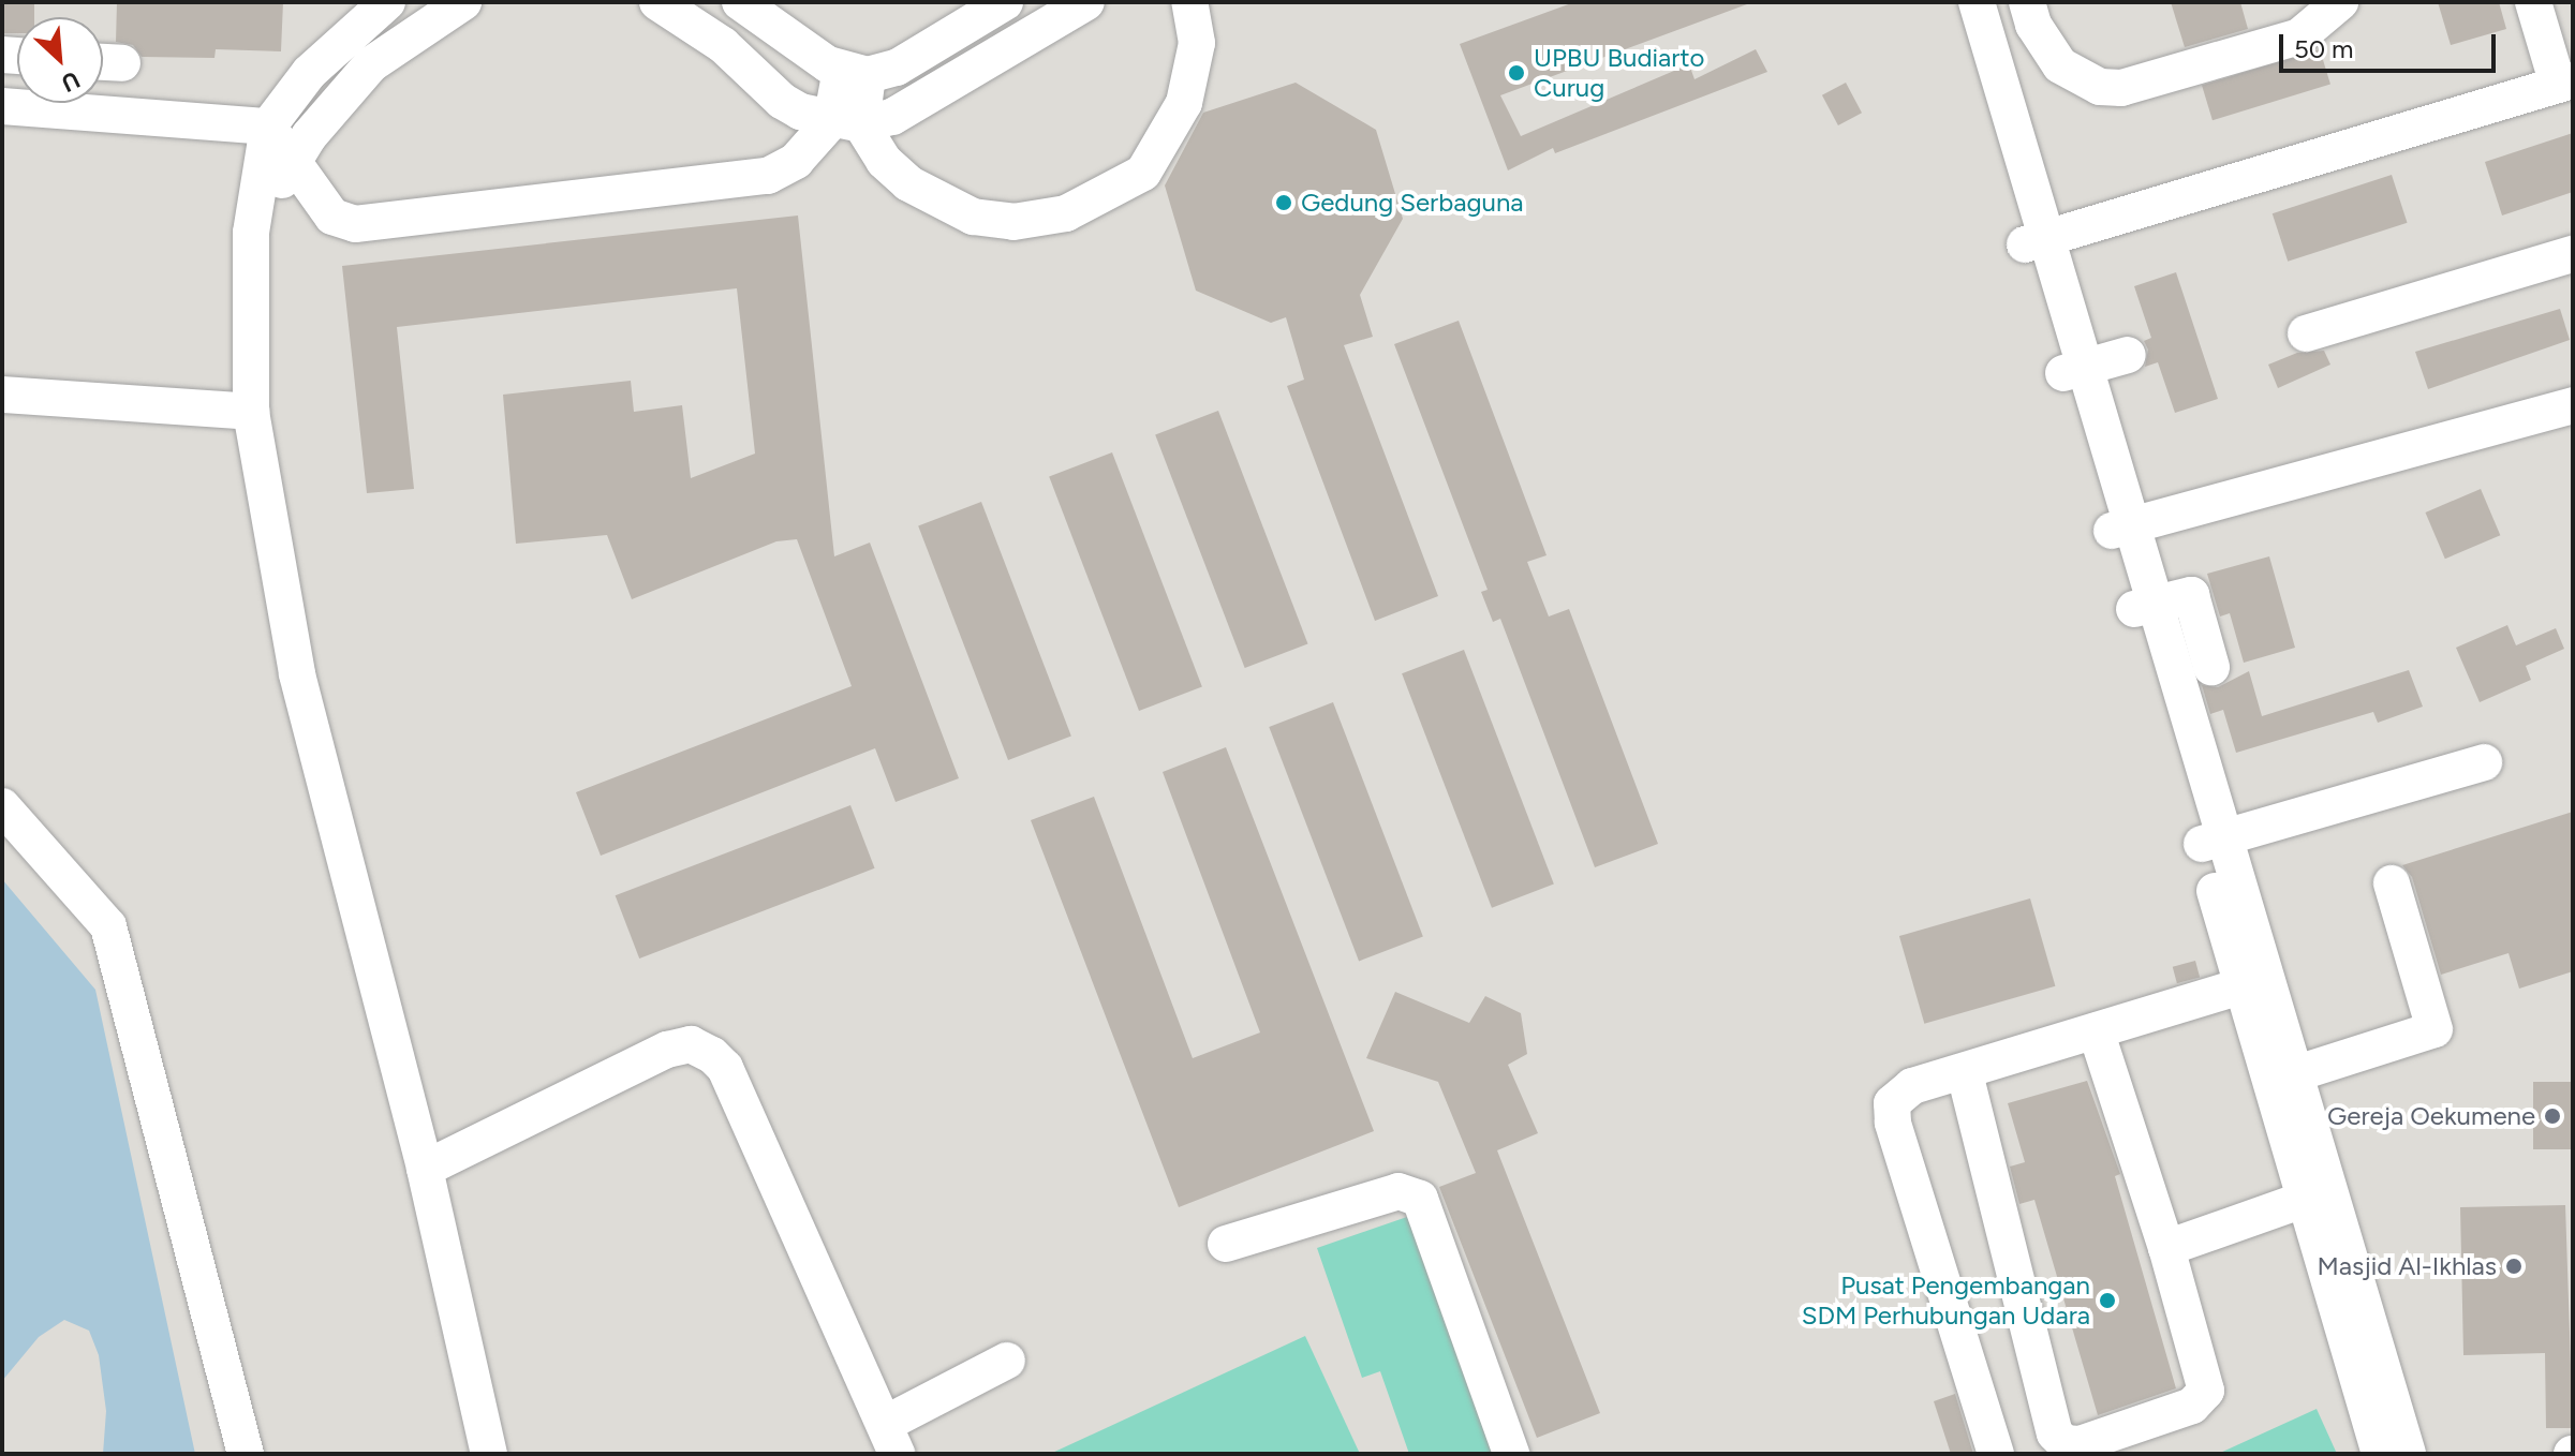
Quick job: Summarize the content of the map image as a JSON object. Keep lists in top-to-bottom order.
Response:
{
  "places": [
    "UPBU Budiarto Curug",
    "Gedung Serbaguna",
    "Gereja Oekumene",
    "Masjid Al-Ikhlas",
    "Pusat Pengembangan SDM Perhubungan Udara"
  ],
  "scale_bar": "50 m",
  "north": "bottom right"
}
